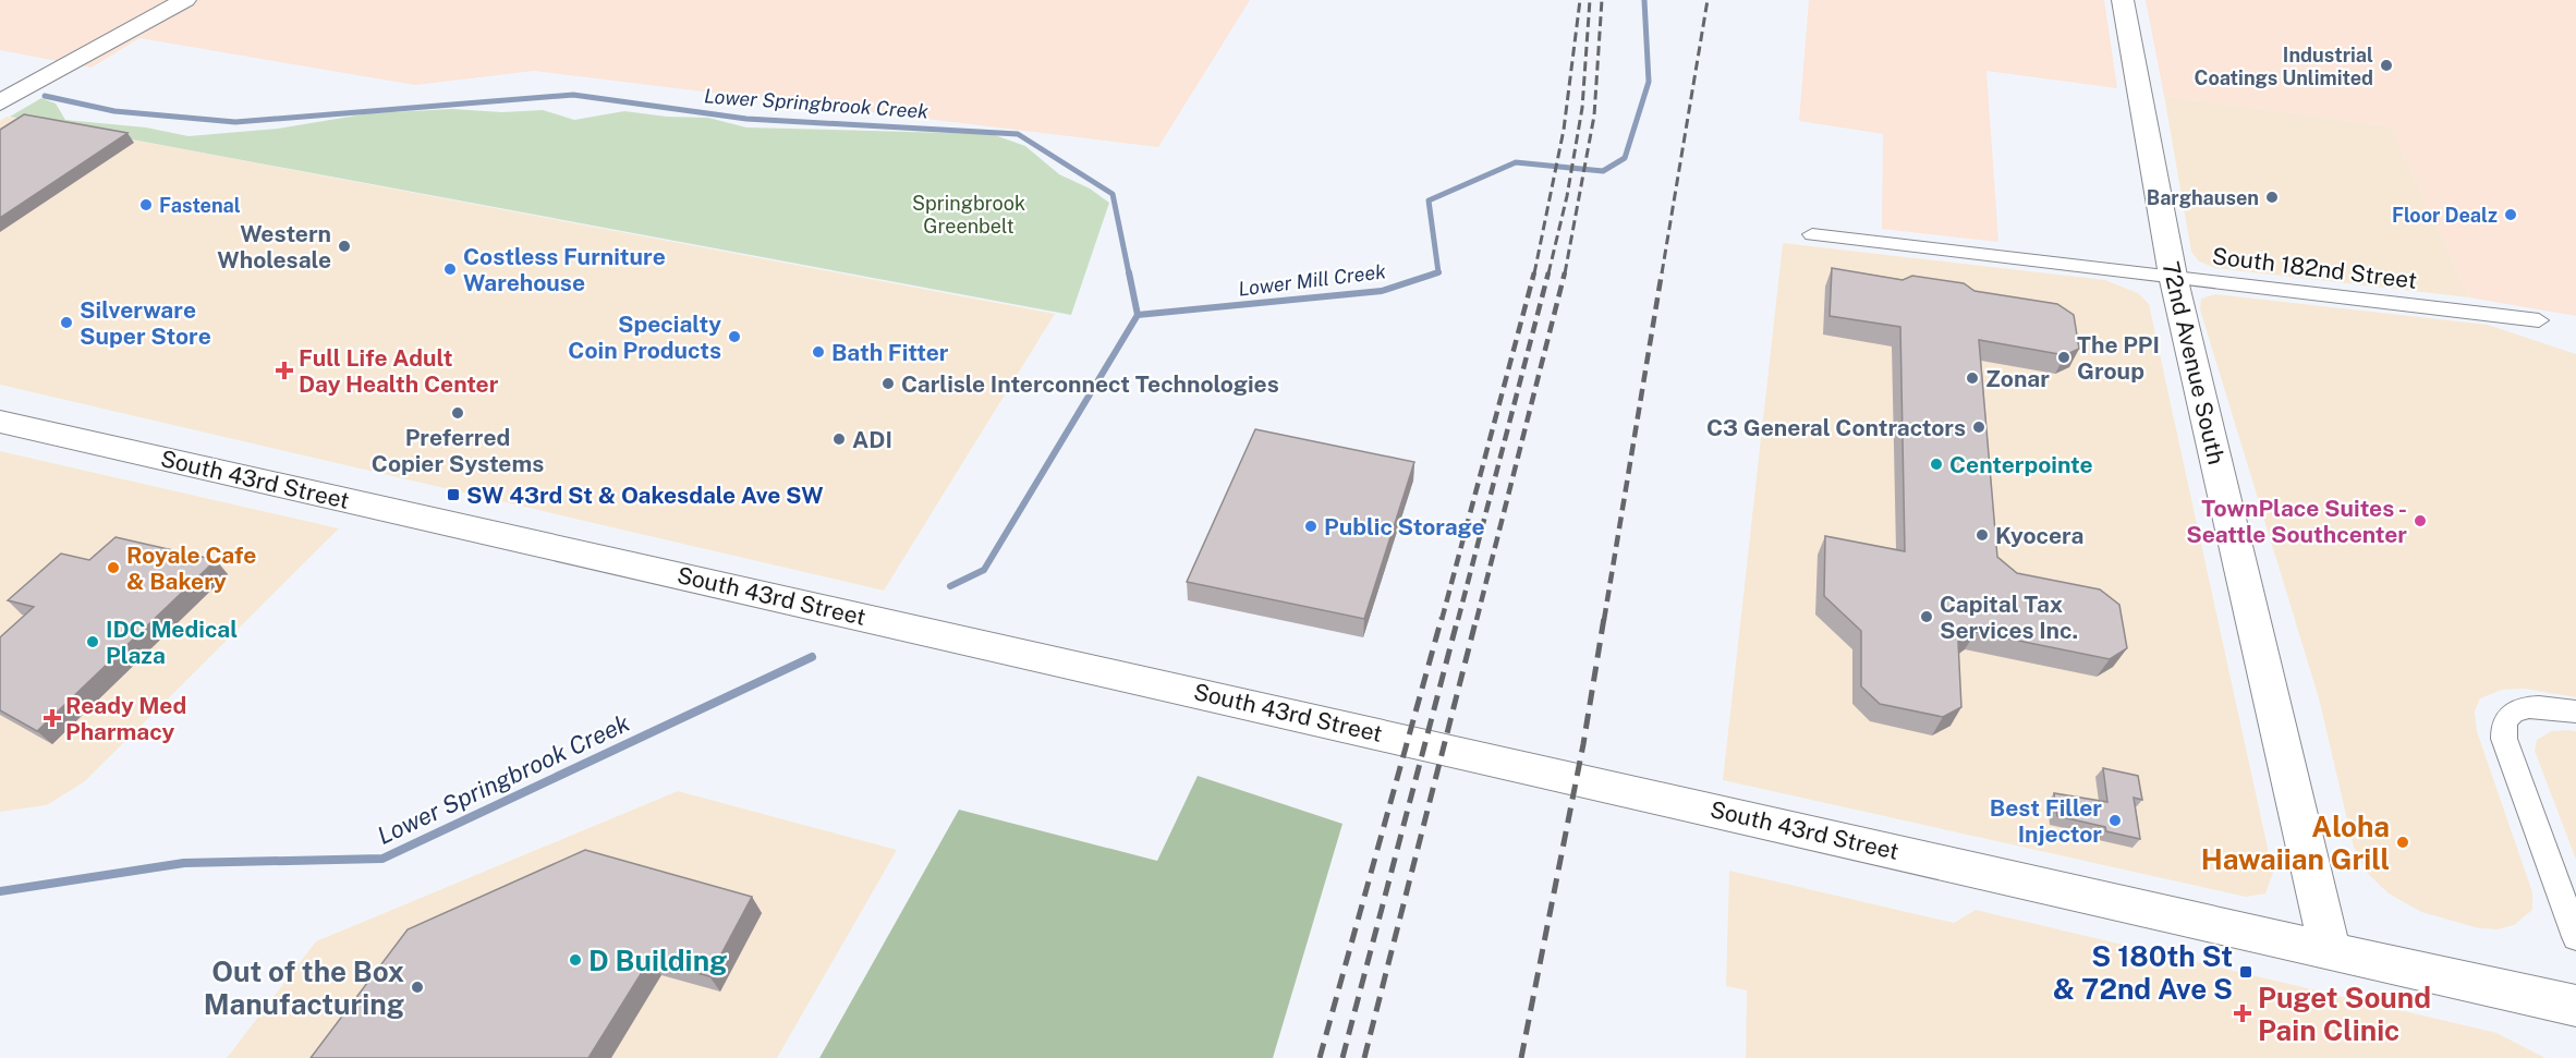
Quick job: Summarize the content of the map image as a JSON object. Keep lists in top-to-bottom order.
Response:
{
  "streets": {
    "main road": ["72nd Avenue South", "South 43rd Street"],
    "street": ["South 182nd Street"]
  },
  "crossings": [
    ["South 182nd Street", "72nd Avenue South"],
    ["72nd Avenue South", "South 43rd Street"]
  ],
  "water": ["Lower Springbrook Creek", "Lower Mill Creek"],
  "parks": ["Springbrook Greenbelt"],
  "places": {
    "other": [
      "Industrial Coatings Unlimited",
      "Barghausen",
      "Fastenal",
      "Floor Dealz",
      "Western Wholesale",
      "Costless Furniture Warehouse",
      "Silverware Super Store",
      "Specialty Coin Products",
      "Bath Fitter",
      "The PPI Group",
      "Zonar",
      "Carlisle Interconnect Technologies",
      "Preferred Copier Systems",
      "C3 General Contractors",
      "ADI",
      "Centerpointe",
      "TownPlace Suites - Seattle Southcenter",
      "Public Storage",
      "Kyocera",
      "Royale Cafe & Bakery",
      "Capital Tax Services Inc.",
      "IDC Medical Plaza",
      "Best Filler Injector",
      "Aloha Hawaiian Grill",
      "D Building",
      "Out of the Box Manufacturing"
    ],
    "health": ["Full Life Adult Day Health Center", "Ready Med Pharmacy", "Puget Sound Pain Clinic"],
    "transit": ["SW 43rd St & Oakesdale Ave SW", "S 180th St & 72nd Ave S"]
  }
}
